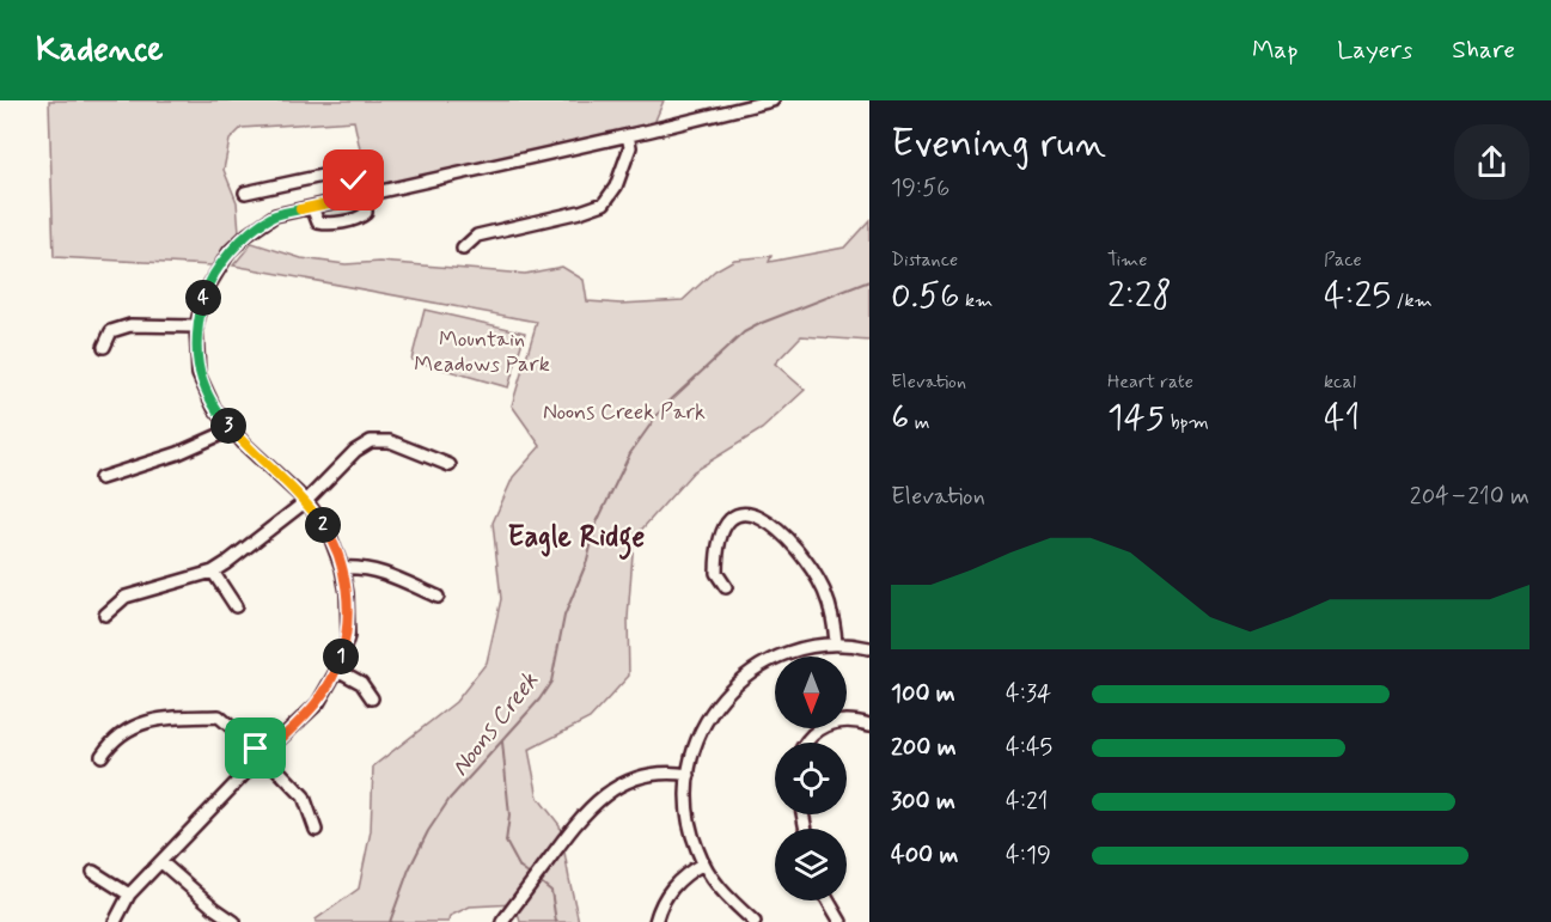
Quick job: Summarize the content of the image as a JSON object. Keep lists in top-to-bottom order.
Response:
{
  "districts": ["Eagle Ridge"],
  "water": ["Noons Creek"],
  "parks": ["Mountain Meadows Park", "Noons Creek Park"],
  "north": "bottom",
  "page": {
    "header": "Kadence",
    "nav": ["Map", "Layers", "Share"],
    "heading": ["Evening run", "19:56"],
    "stats": [
      ["Distance", "0.56 km"],
      ["Time", "2:28"],
      ["Pace", "4:25 /km"],
      ["Elevation", "6 m"],
      ["Heart rate", "145 bpm"],
      ["kcal", "41"]
    ],
    "pins": [
      "4",
      "3",
      "2",
      "1"
    ],
    "chart": ["Elevation", "204–210 m"],
    "list": [
      {
        "name": "100 m",
        "note": "4:34"
      },
      {
        "name": "200 m",
        "note": "4:45"
      },
      {
        "name": "300 m",
        "note": "4:21"
      },
      {
        "name": "400 m",
        "note": "4:19"
      }
    ]
  }
}
